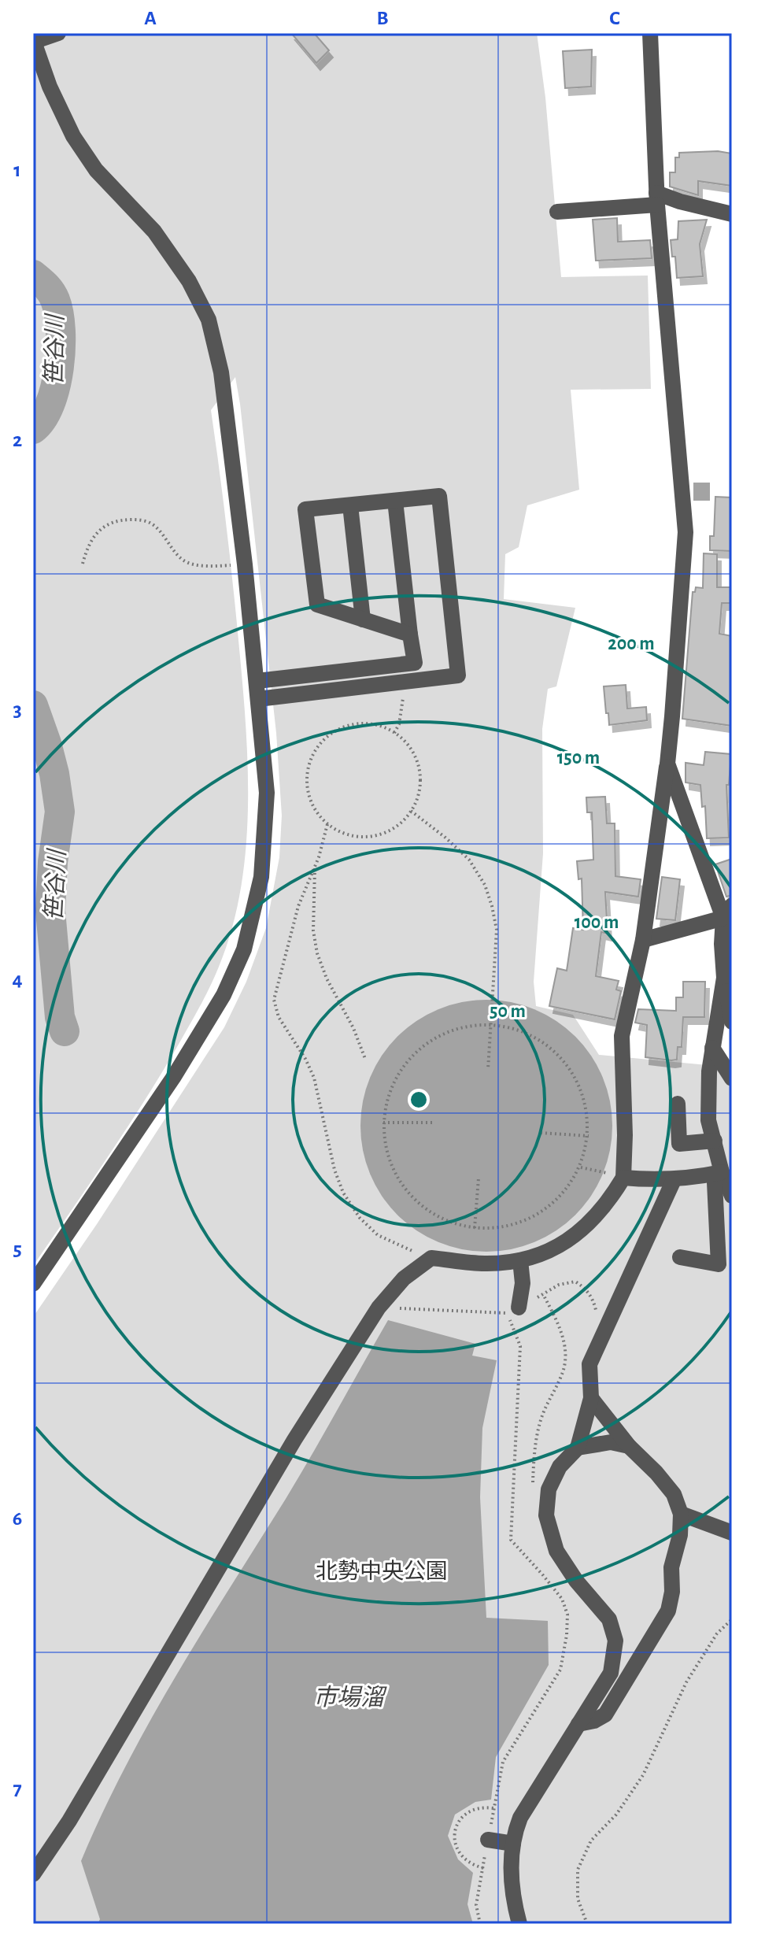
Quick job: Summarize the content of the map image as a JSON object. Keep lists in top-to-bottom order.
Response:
{
  "water": ["笹谷川", "市場溜"],
  "parks": ["北勢中央公園"],
  "grid": {
    "columns": ["A", "B", "C"],
    "rows": [
      "1",
      "2",
      "3",
      "4",
      "5",
      "6",
      "7"
    ]
  },
  "rings": [
    "200 m",
    "150 m",
    "100 m",
    "50 m"
  ]
}
